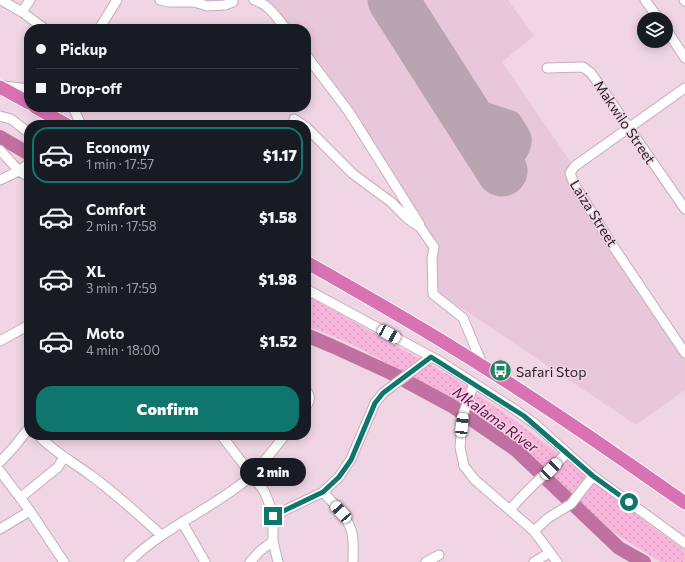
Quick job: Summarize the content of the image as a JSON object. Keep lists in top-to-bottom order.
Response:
{
  "streets": {
    "street": ["Makwilo Street", "Laiza Street"]
  },
  "crossings": [
    ["Makwilo Street", "Laiza Street"]
  ],
  "water": ["Mkalama River"],
  "places": {
    "bus stop": ["Safari Stop"]
  },
  "page": {
    "banner": ["Pickup", "Drop-off"],
    "list": [
      {
        "name": "Economy",
        "note": "1 min · 17:57",
        "value": "$1.17"
      },
      {
        "name": "Comfort",
        "note": "2 min · 17:58",
        "value": "$1.58"
      },
      {
        "name": "XL",
        "note": "3 min · 17:59",
        "value": "$1.98"
      },
      {
        "name": "Moto",
        "note": "4 min · 18:00",
        "value": "$1.52"
      }
    ],
    "buttons": "Confirm",
    "bubble": "2 min"
  }
}
